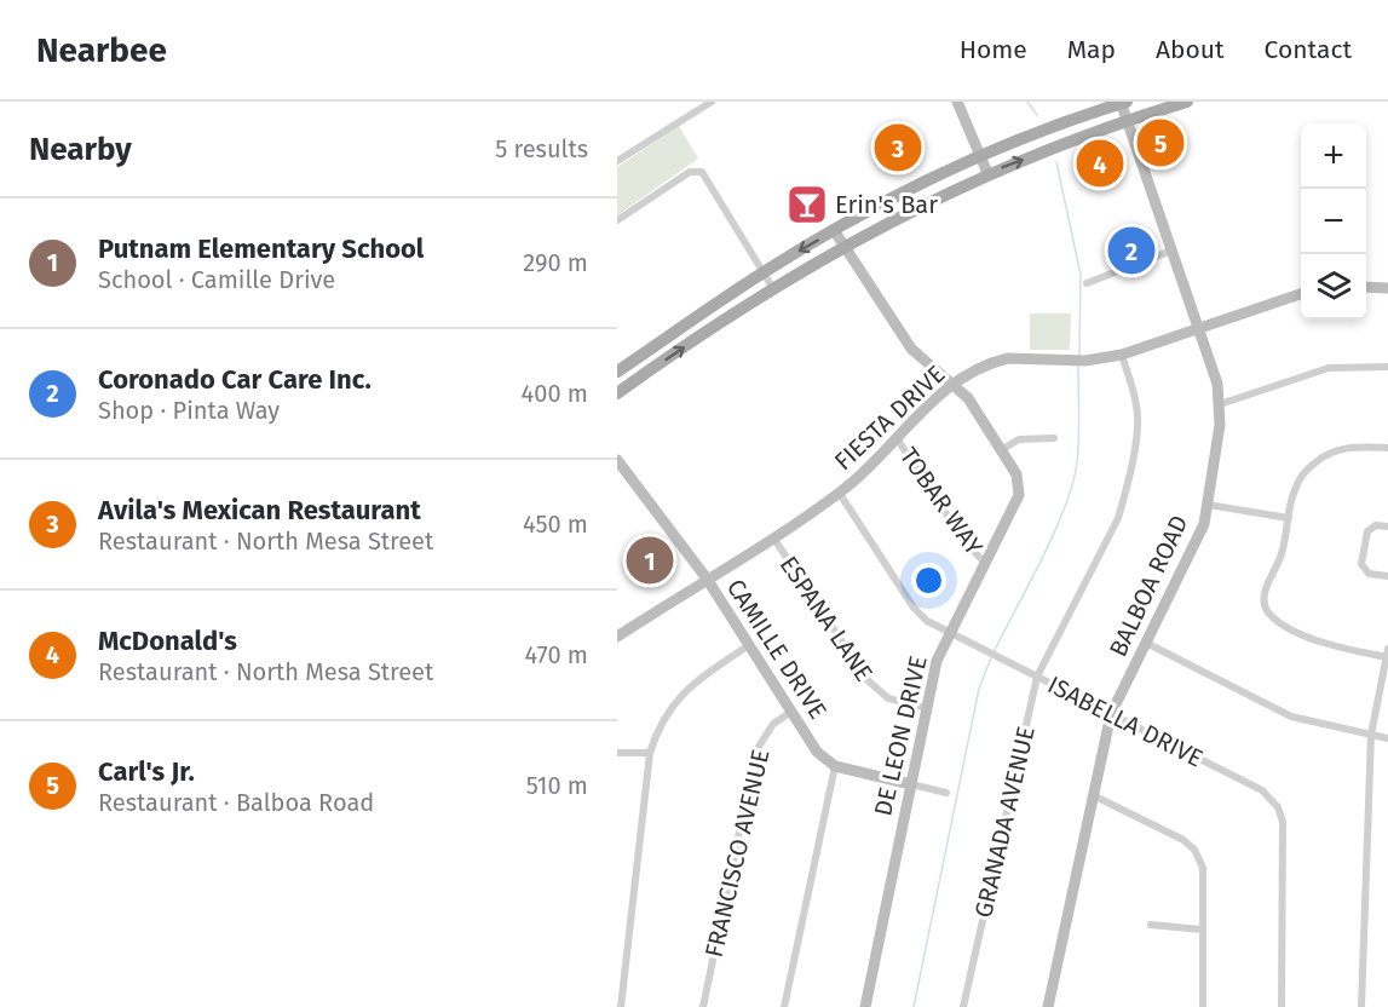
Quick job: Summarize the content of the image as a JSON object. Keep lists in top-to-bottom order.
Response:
{
  "streets": {
    "street": [
      "FIESTA DRIVE",
      "TOBAR WAY",
      "BALBOA ROAD",
      "ESPANA LANE",
      "CAMILLE DRIVE",
      "ISABELLA DRIVE",
      "DE LEON DRIVE",
      "GRANADA AVENUE",
      "FRANCISCO AVENUE"
    ]
  },
  "crossings": [
    ["FIESTA DRIVE", "TOBAR WAY"],
    ["FIESTA DRIVE", "BALBOA ROAD"],
    ["FIESTA DRIVE", "ESPANA LANE"],
    ["FIESTA DRIVE", "CAMILLE DRIVE"],
    ["FIESTA DRIVE", "ISABELLA DRIVE"],
    ["FIESTA DRIVE", "DE LEON DRIVE"],
    ["FIESTA DRIVE", "GRANADA AVENUE"],
    ["TOBAR WAY", "DE LEON DRIVE"],
    ["BALBOA ROAD", "ISABELLA DRIVE"],
    ["ESPANA LANE", "DE LEON DRIVE"],
    ["CAMILLE DRIVE", "FRANCISCO AVENUE"],
    ["ISABELLA DRIVE", "DE LEON DRIVE"],
    ["ISABELLA DRIVE", "GRANADA AVENUE"]
  ],
  "places": {
    "bar": ["Erin's Bar"]
  },
  "page": {
    "header": "Nearbee",
    "nav": [
      "Home",
      "Map",
      "About",
      "Contact"
    ],
    "heading": ["Nearby", "5 results"],
    "pins": [
      "5",
      "3",
      "4",
      "2",
      "1"
    ],
    "map_buttons": ["+", "−"],
    "list": [
      {
        "mark": "1",
        "name": "Putnam Elementary School",
        "note": "School · Camille Drive",
        "value": "290 m"
      },
      {
        "mark": "2",
        "name": "Coronado Car Care Inc.",
        "note": "Shop · Pinta Way",
        "value": "400 m"
      },
      {
        "mark": "3",
        "name": "Avila's Mexican Restaurant",
        "note": "Restaurant · North Mesa Street",
        "value": "450 m"
      },
      {
        "mark": "4",
        "name": "McDonald's",
        "note": "Restaurant · North Mesa Street",
        "value": "470 m"
      },
      {
        "mark": "5",
        "name": "Carl's Jr.",
        "note": "Restaurant · Balboa Road",
        "value": "510 m"
      }
    ]
  }
}
